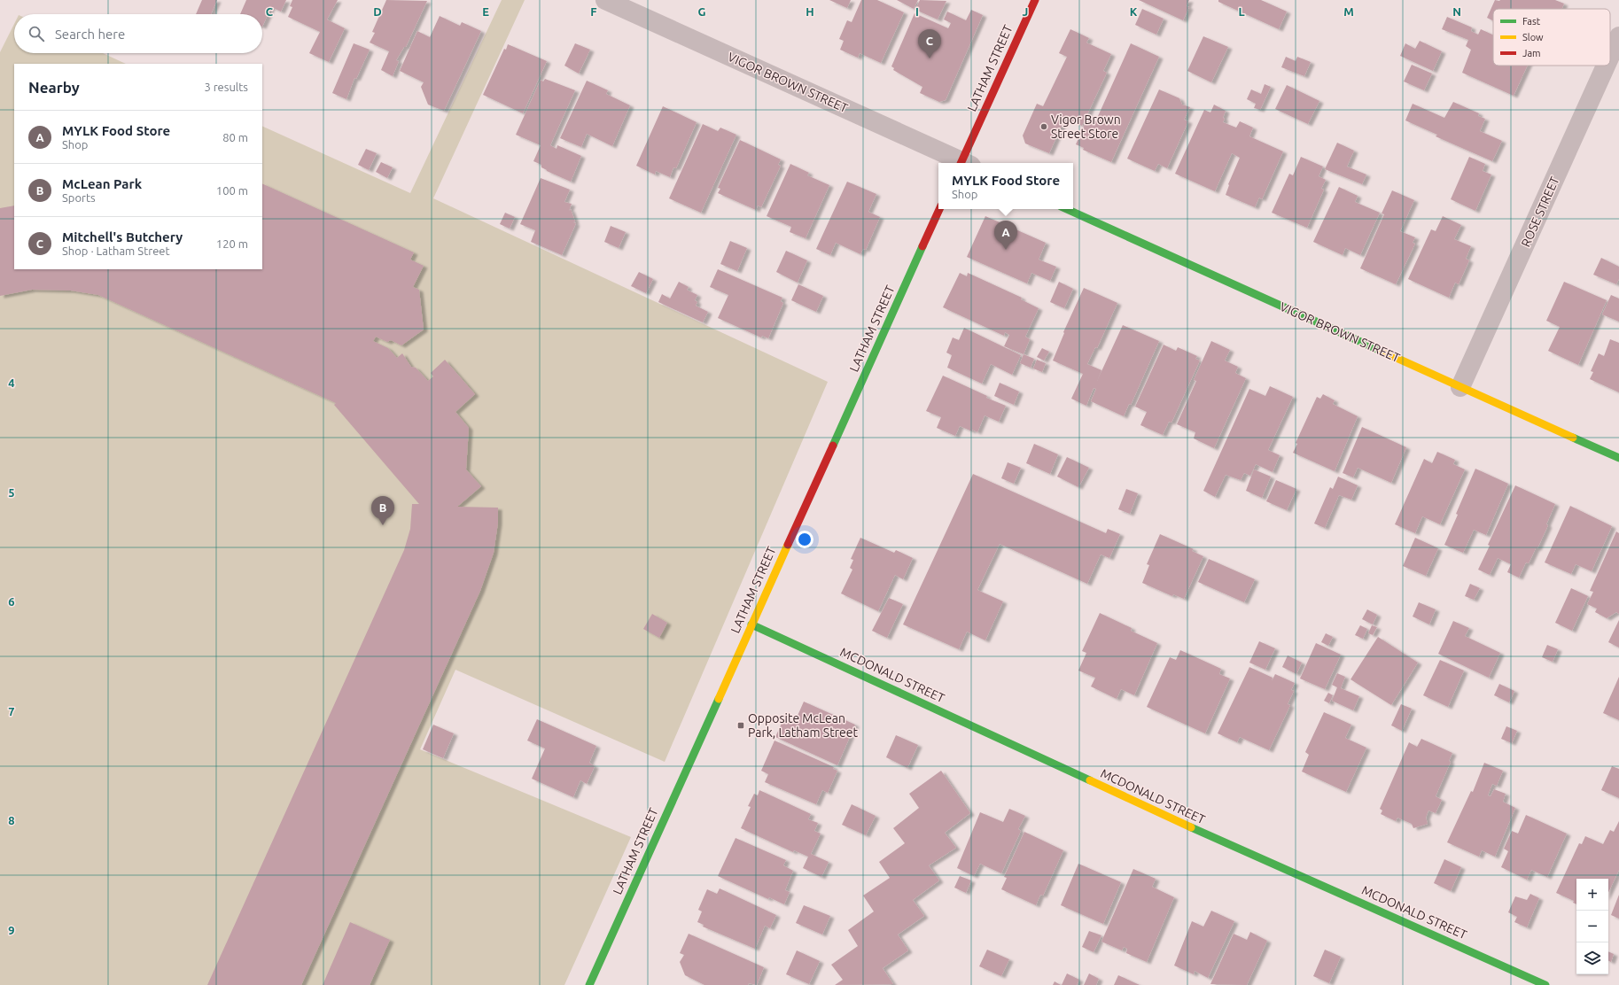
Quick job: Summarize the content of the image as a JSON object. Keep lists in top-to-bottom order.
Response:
{
  "streets": {
    "street": [
      "LATHAM STREET",
      "VIGOR BROWN STREET",
      "ROSE STREET",
      "MCDONALD STREET"
    ]
  },
  "crossings": [
    ["LATHAM STREET", "MCDONALD STREET"],
    ["VIGOR BROWN STREET", "ROSE STREET"]
  ],
  "places": {
    "other": ["Vigor Brown Street Store"],
    "transit": ["Opposite McLean Park, Latham Street"]
  },
  "legend": ["Fast", "Slow", "Jam"],
  "page": {
    "search": "Search here",
    "pins": ["C", "A", "B"],
    "heading": ["Nearby", "3 results"],
    "list": [
      {
        "mark": "A",
        "name": "MYLK Food Store",
        "note": "Shop",
        "value": "80 m"
      },
      {
        "mark": "B",
        "name": "McLean Park",
        "note": "Sports",
        "value": "100 m"
      },
      {
        "mark": "C",
        "name": "Mitchell's Butchery",
        "note": "Shop · Latham Street",
        "value": "120 m"
      }
    ],
    "popup": ["MYLK Food Store", "Shop"],
    "map_buttons": ["+", "−"]
  },
  "grid": {
    "columns": [
      "C",
      "D",
      "E",
      "F",
      "G",
      "H",
      "I",
      "J",
      "K",
      "L",
      "M",
      "N"
    ],
    "rows": [
      "4",
      "5",
      "6",
      "7",
      "8",
      "9"
    ]
  }
}
